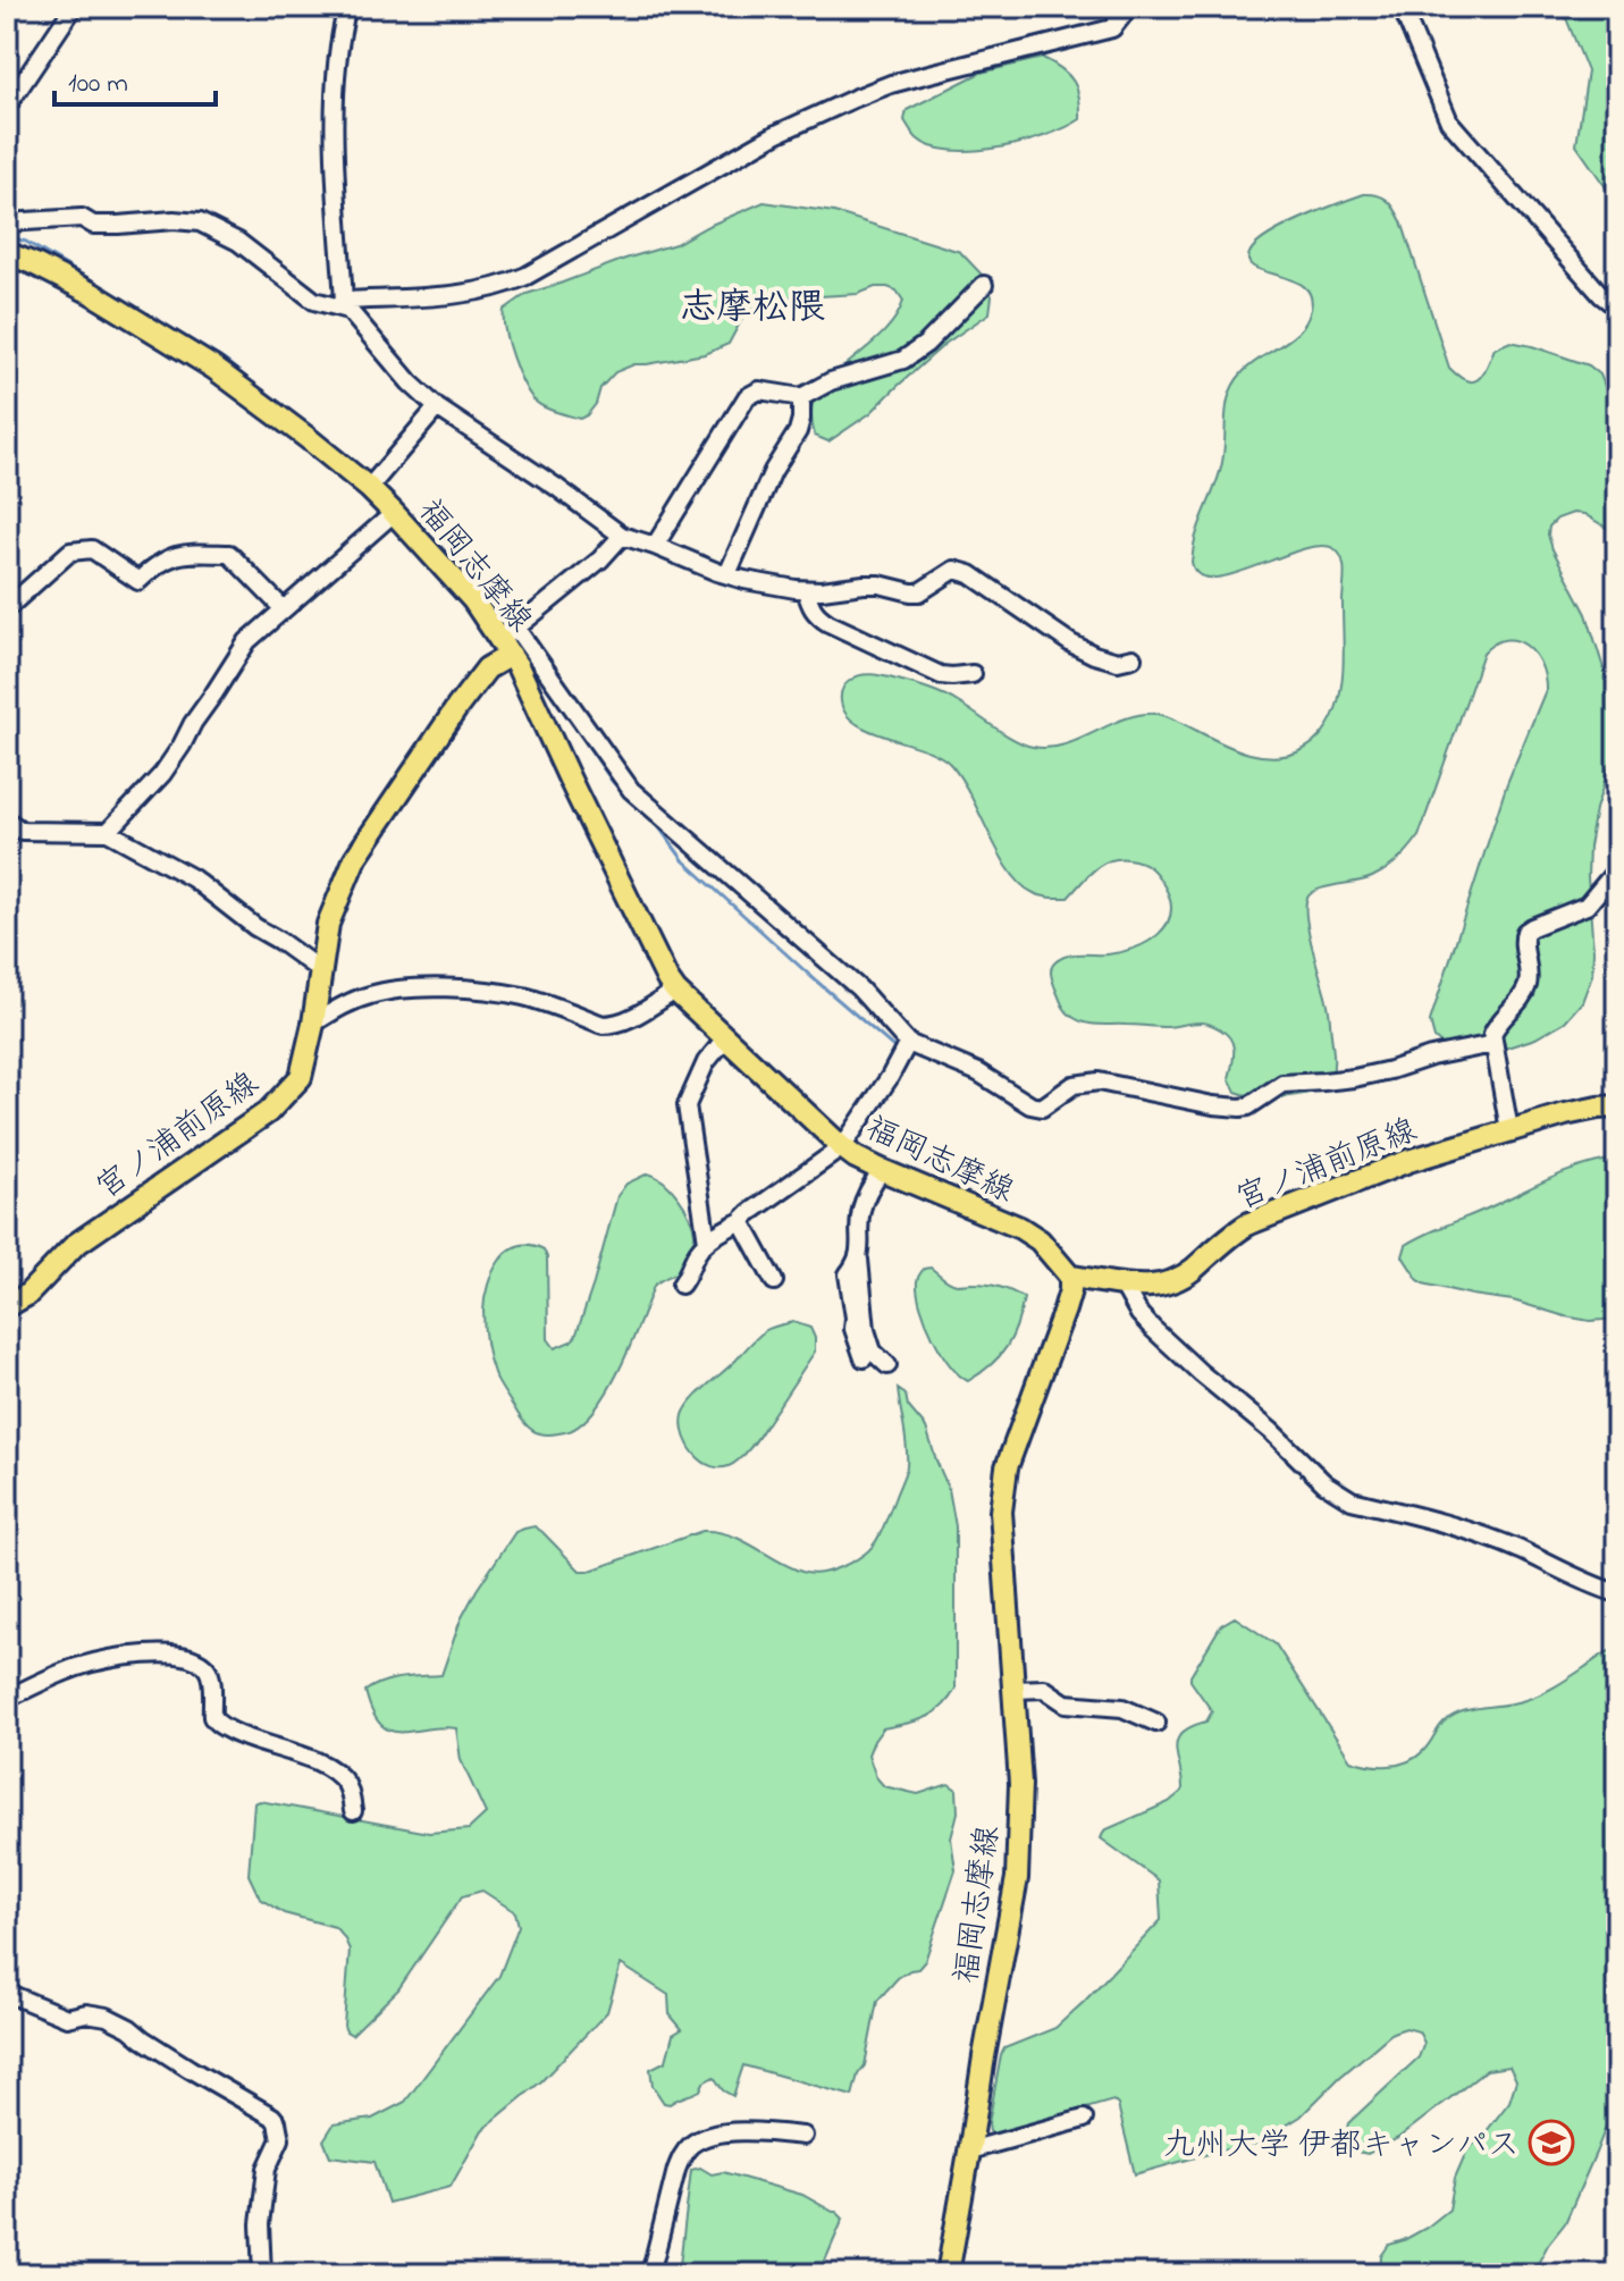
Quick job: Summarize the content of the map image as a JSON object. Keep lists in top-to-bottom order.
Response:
{
  "streets": {
    "main road": ["福岡志摩線", "宮ノ浦前原線"]
  },
  "crossings": [
    ["福岡志摩線", "宮ノ浦前原線"]
  ],
  "districts": ["志摩松隈"],
  "places": {
    "school or university": ["九州大学 伊都キャンパス"]
  },
  "scale_bar": "100 m"
}
